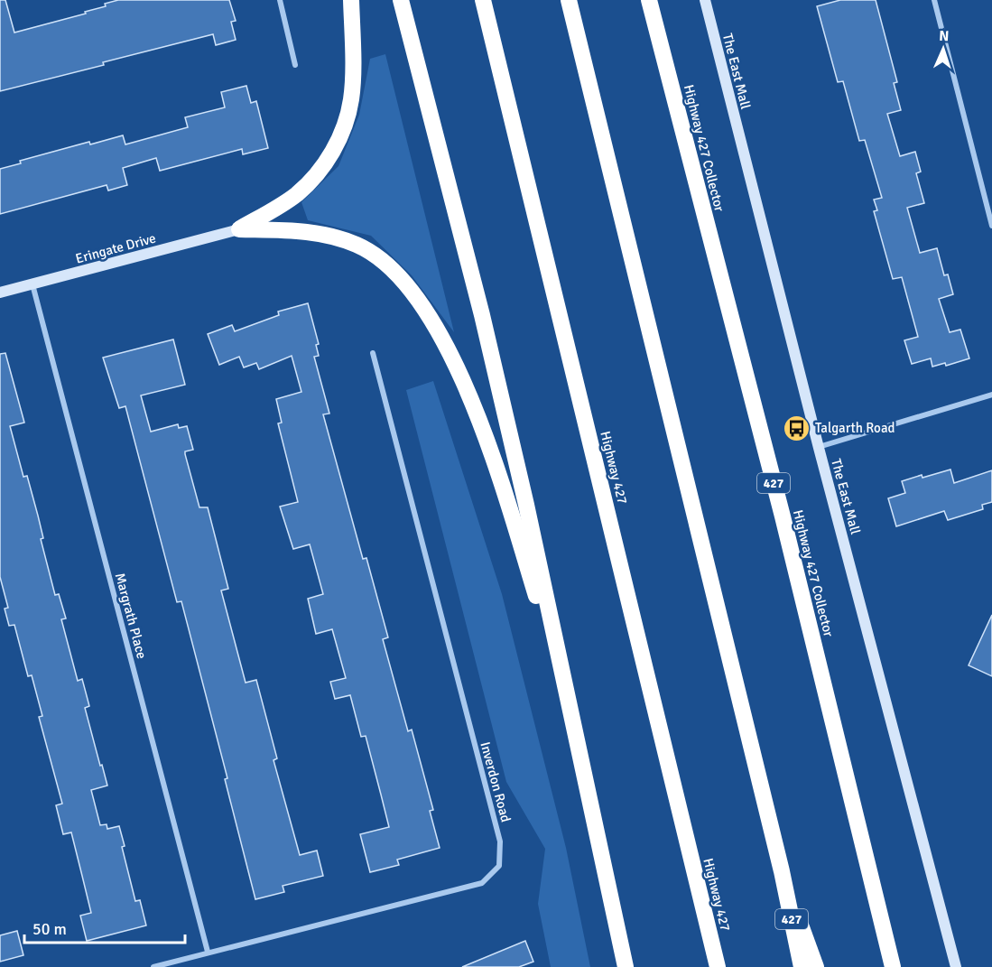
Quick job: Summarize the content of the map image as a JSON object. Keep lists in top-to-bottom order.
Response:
{
  "streets": {
    "highway": ["Highway 427 Collector", "Highway 427", "427"],
    "main road": ["The East Mall", "Eringate Drive"],
    "street": ["Margrath Place", "Inverdon Road"]
  },
  "crossings": [
    ["Eringate Drive", "Margrath Place"],
    ["Margrath Place", "Inverdon Road"]
  ],
  "places": {
    "bus stop": ["Talgarth Road"]
  },
  "scale_bar": "50 m",
  "north": "top"
}
